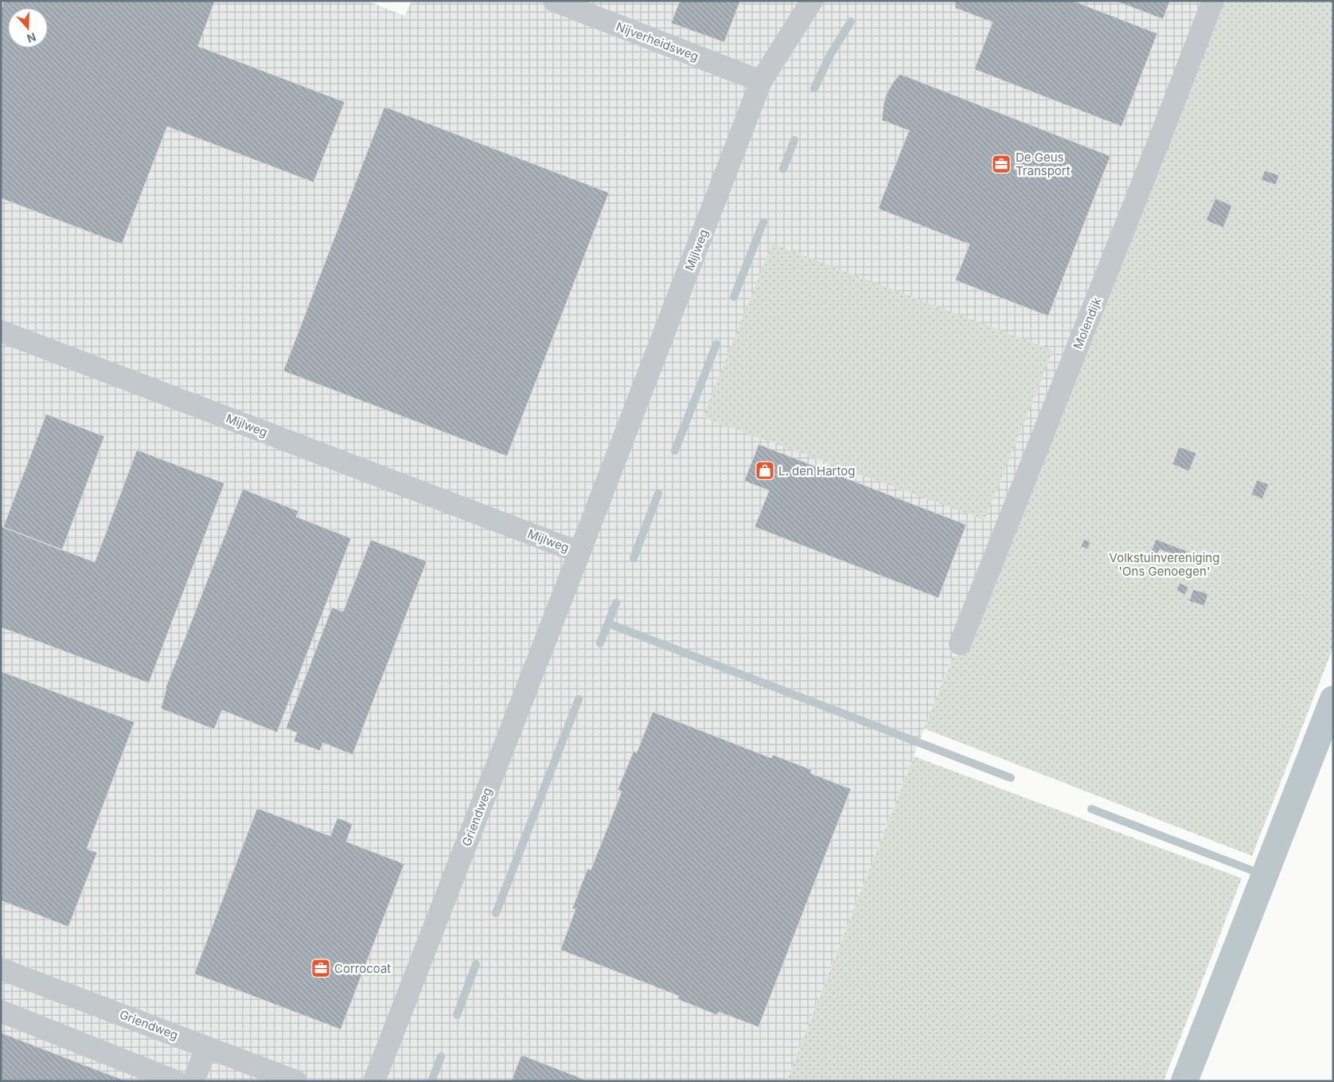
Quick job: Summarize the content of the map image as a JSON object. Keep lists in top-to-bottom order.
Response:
{
  "streets": {
    "street": [
      "Nijverheidsweg",
      "Mijlweg",
      "Molendijk",
      "Griendweg"
    ]
  },
  "crossings": [
    ["Nijverheidsweg", "Mijlweg"],
    ["Mijlweg", "Griendweg"]
  ],
  "parks": ["Volkstuinvereniging 'Ons Genoegen'"],
  "places": {
    "office": ["De Geus Transport", "Corrocoat"],
    "shop": ["L. den Hartog"]
  },
  "north": "bottom"
}
